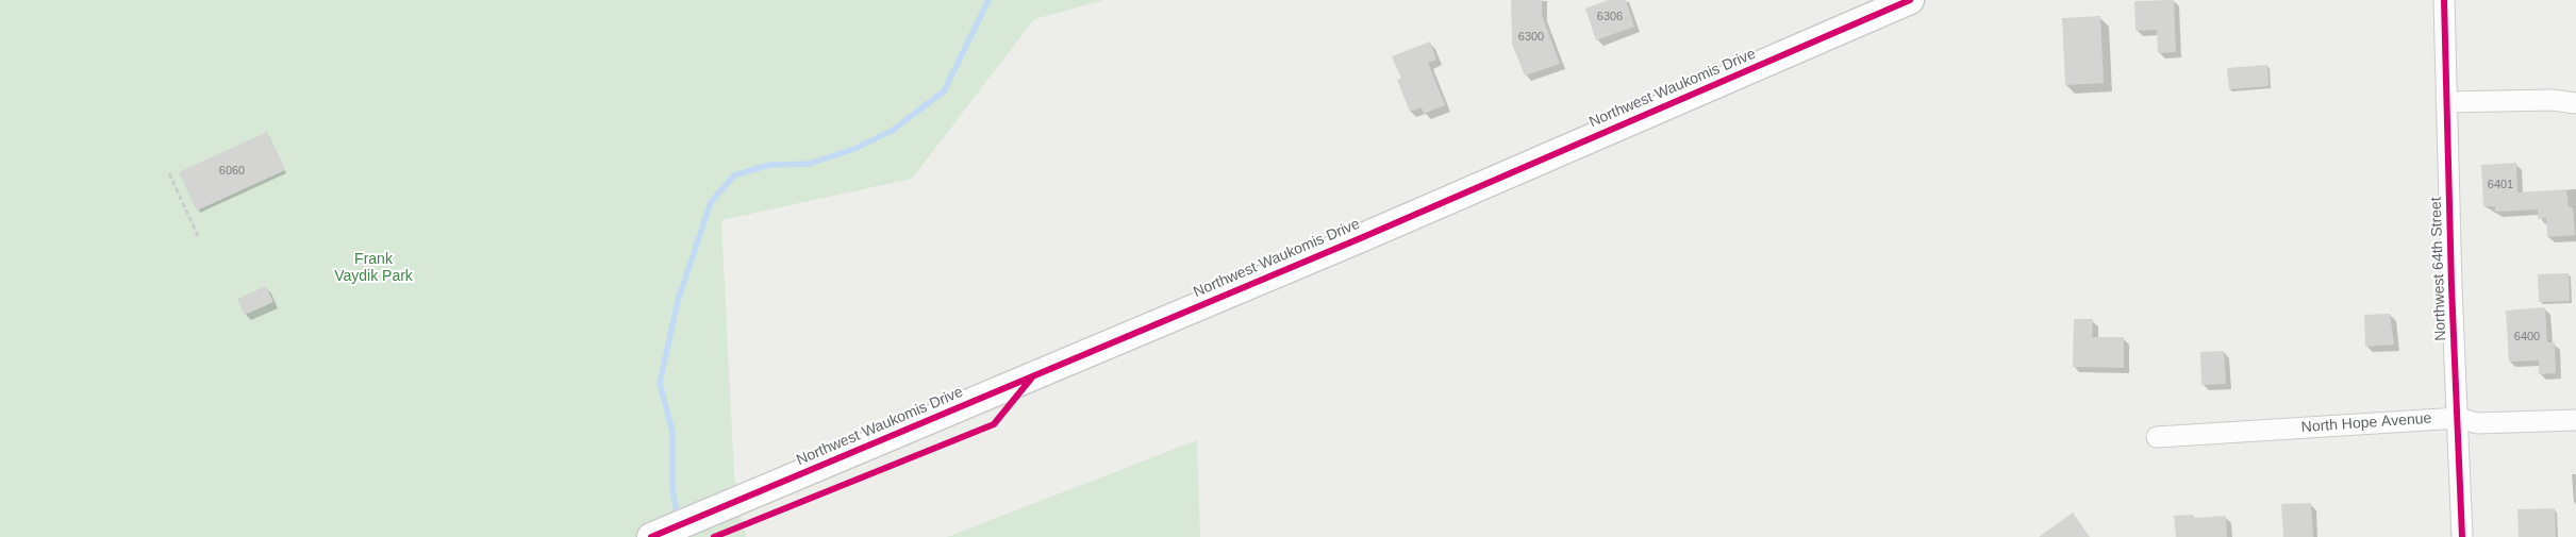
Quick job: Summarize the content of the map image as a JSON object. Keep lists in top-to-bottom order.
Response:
{
  "streets": {
    "main road": ["Northwest Waukomis Drive"],
    "street": ["Northwest 64th Street", "North Hope Avenue"]
  },
  "crossings": [
    ["Northwest 64th Street", "North Hope Avenue"]
  ],
  "parks": ["Frank Vaydik Park"],
  "house_numbers": [
    "6306",
    "6300",
    "6060",
    "6401",
    "6400"
  ]
}
